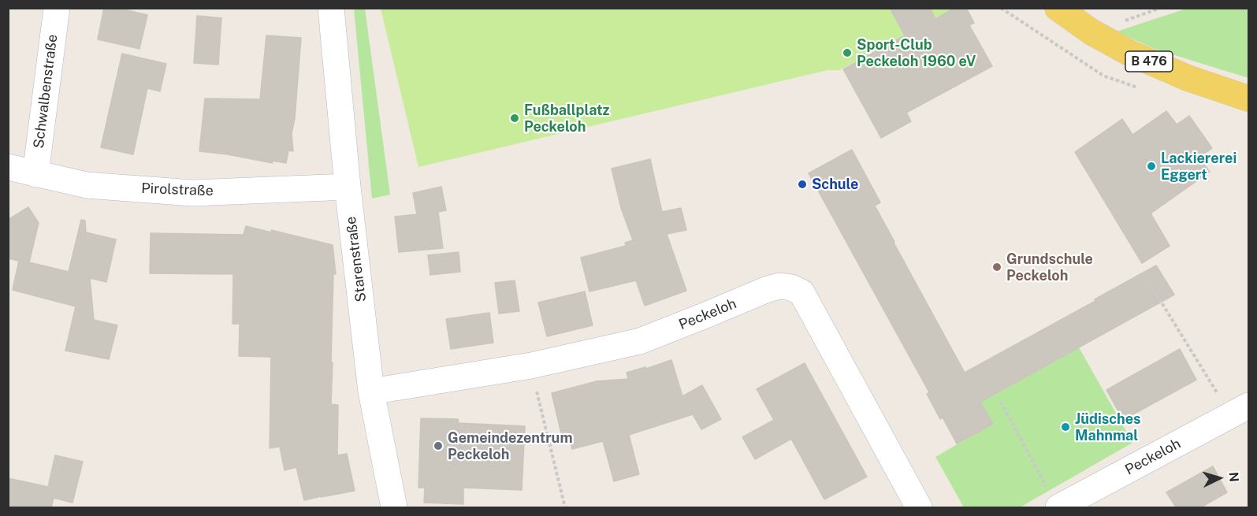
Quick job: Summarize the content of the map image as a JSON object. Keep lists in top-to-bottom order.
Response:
{
  "streets": {
    "main road": ["B 476"],
    "street": [
      "Schwalbenstraße",
      "Pirolstraße",
      "Starenstraße",
      "Peckeloh"
    ]
  },
  "crossings": [
    ["Schwalbenstraße", "Pirolstraße"],
    ["Pirolstraße", "Starenstraße"],
    ["Starenstraße", "Peckeloh"]
  ],
  "places": [
    "Sport-Club Peckeloh 1960 eV",
    "Fußballplatz Peckeloh",
    "Lackiererei Eggert",
    "Schule",
    "Grundschule Peckeloh",
    "Jüdisches Mahnmal",
    "Gemeindezentrum Peckeloh"
  ],
  "north": "right"
}
